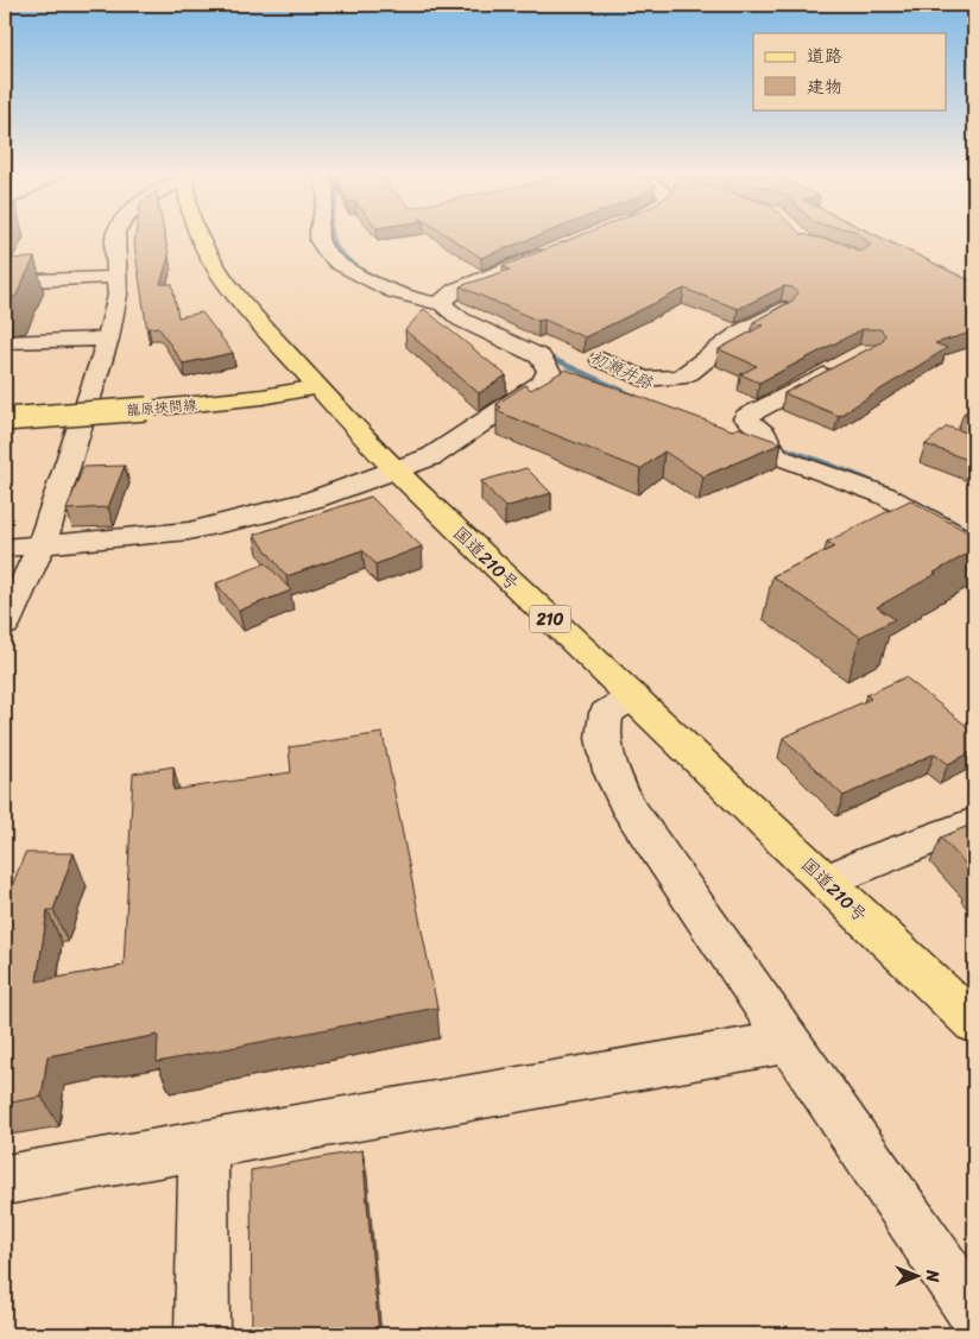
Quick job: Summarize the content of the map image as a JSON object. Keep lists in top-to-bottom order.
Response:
{
  "streets": {
    "main road": ["龍原挾間線", "国道210号", "210"]
  },
  "crossings": [
    ["龍原挾間線", "国道210号"]
  ],
  "water": ["初瀬井路"],
  "legend": ["道路", "建物"],
  "north": "right"
}
